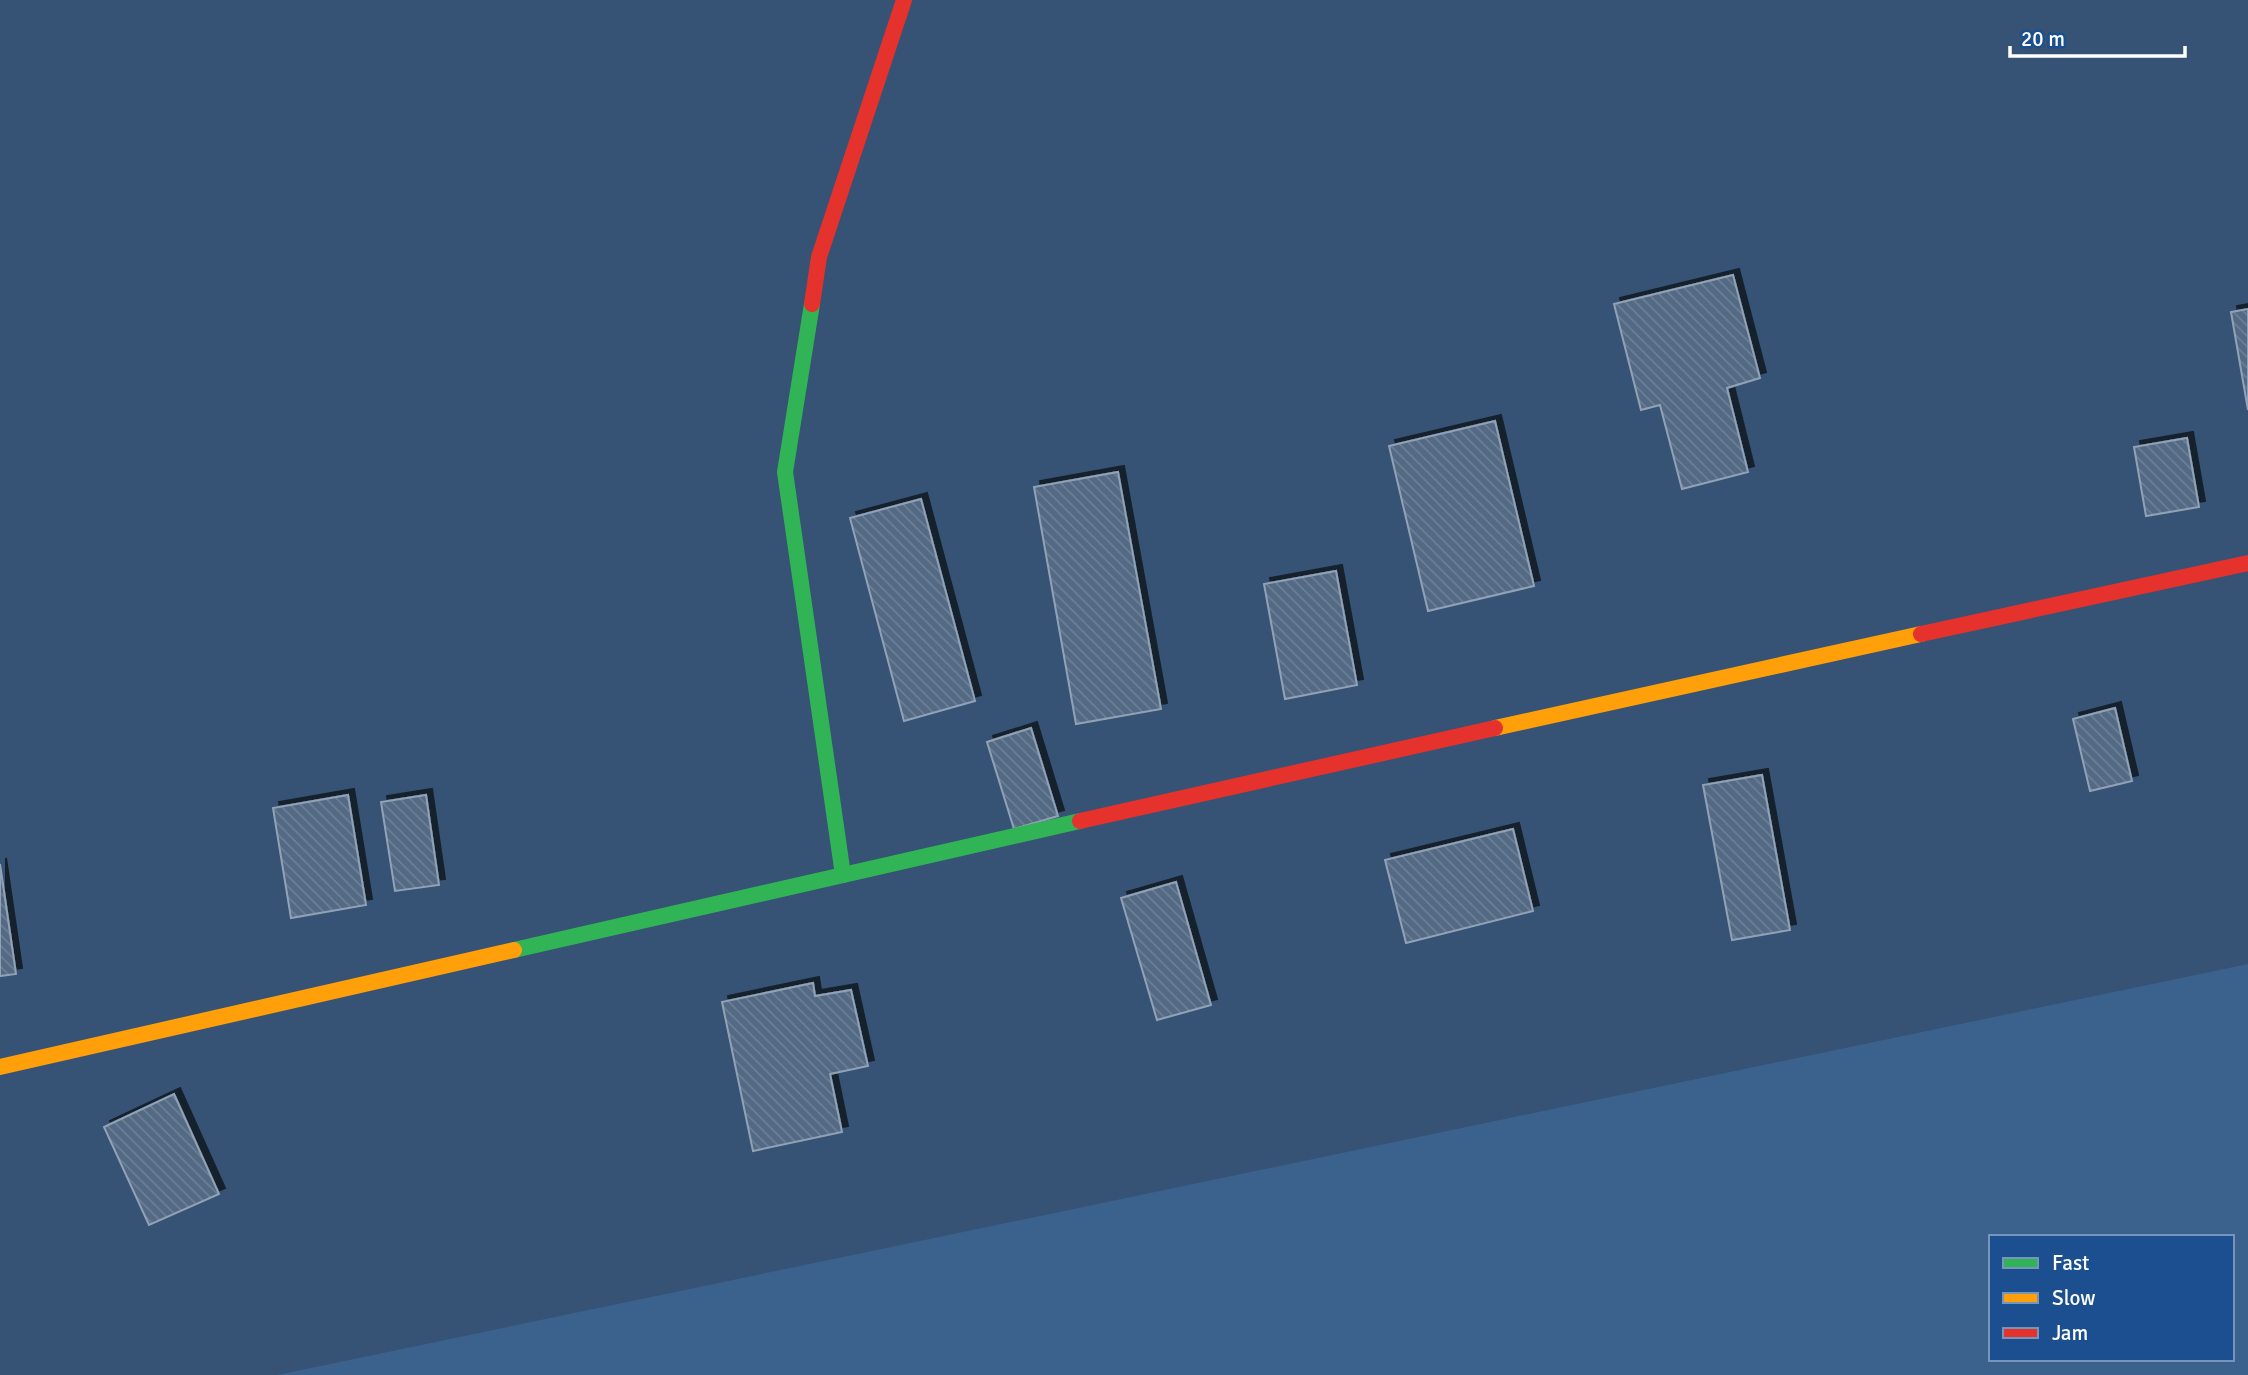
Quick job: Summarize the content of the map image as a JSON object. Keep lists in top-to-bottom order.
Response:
{
  "legend": ["Fast", "Slow", "Jam"],
  "scale_bar": "20 m"
}
